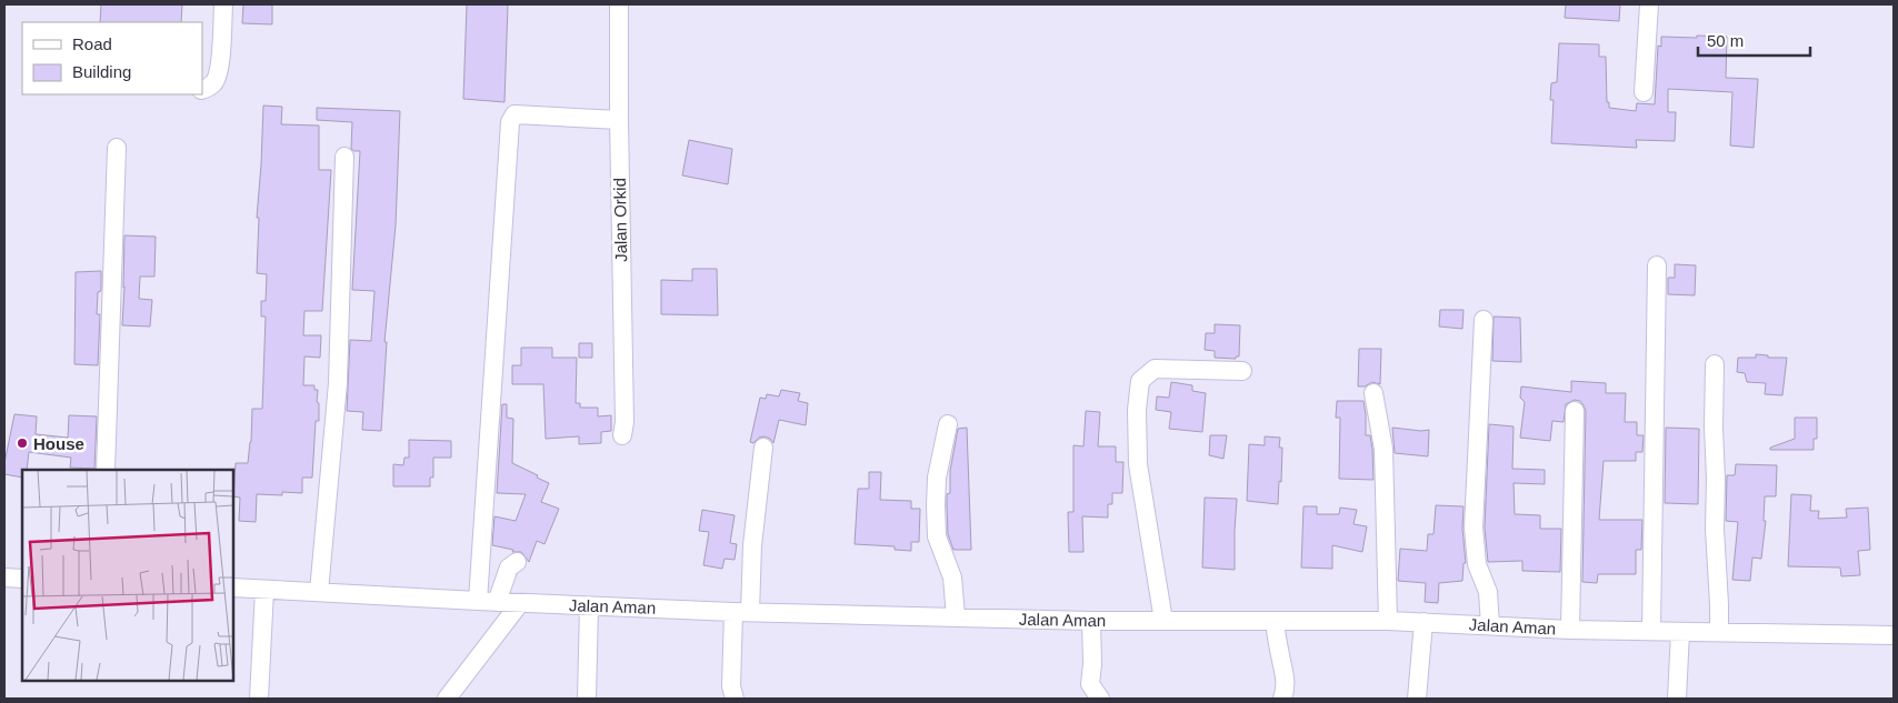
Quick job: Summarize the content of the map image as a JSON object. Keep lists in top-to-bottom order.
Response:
{
  "streets": {
    "street": ["Jalan Orkid", "Jalan Aman"]
  },
  "places": ["House"],
  "legend": ["Road", "Building"],
  "scale_bar": "50 m"
}
